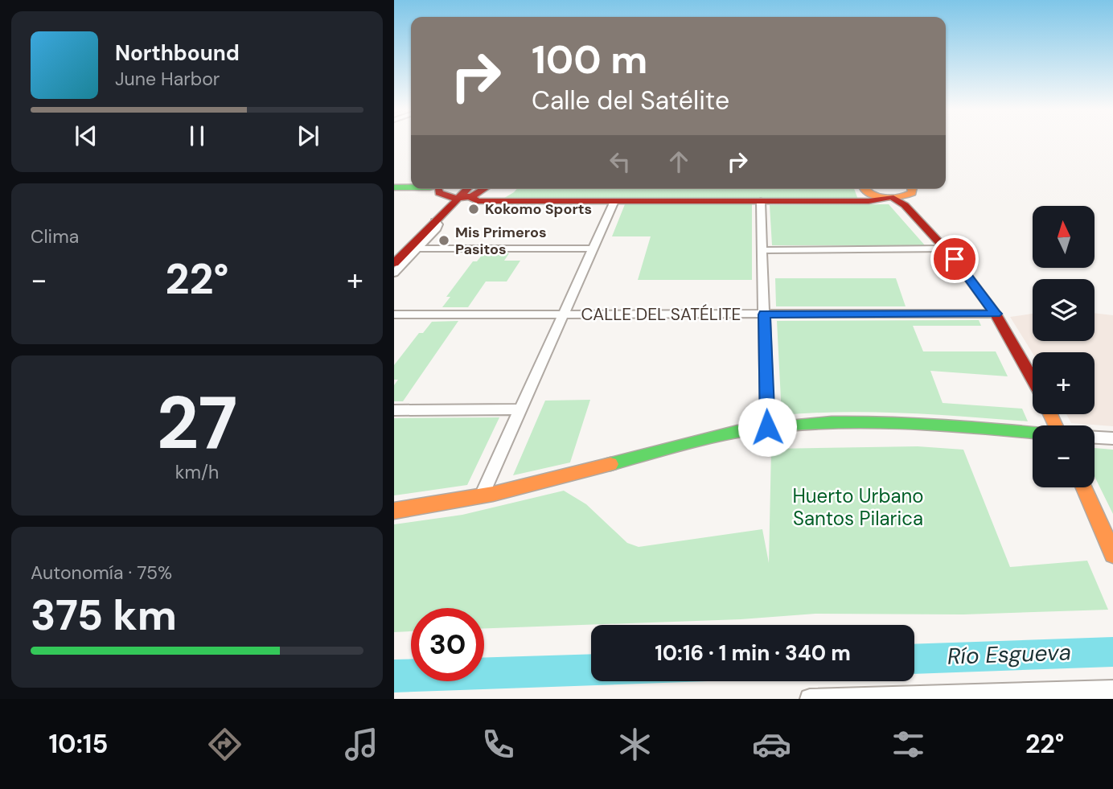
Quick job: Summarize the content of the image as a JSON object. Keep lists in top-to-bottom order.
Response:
{
  "streets": {
    "street": ["CALLE DEL SATÉLITE"]
  },
  "water": ["Río Esgueva"],
  "parks": ["Huerto Urbano Santos Pilarica"],
  "places": ["Kokomo Sports", "Mis Primeros Pasitos"],
  "north": "top",
  "page": {
    "turn": ["100 m", "Calle del Satélite"],
    "song": ["Northbound", "June Harbor"],
    "tile": [
      "Clima",
      ["27", "km/h"],
      ["Autonomía · 75%", "375 km"]
    ],
    "map_buttons": ["+", "−"],
    "heat": ["−", "22°", "+"],
    "limit": "30",
    "trip": "10:16 · 1 min · 340 m",
    "tabs": ["10:15", "22°"]
  }
}
